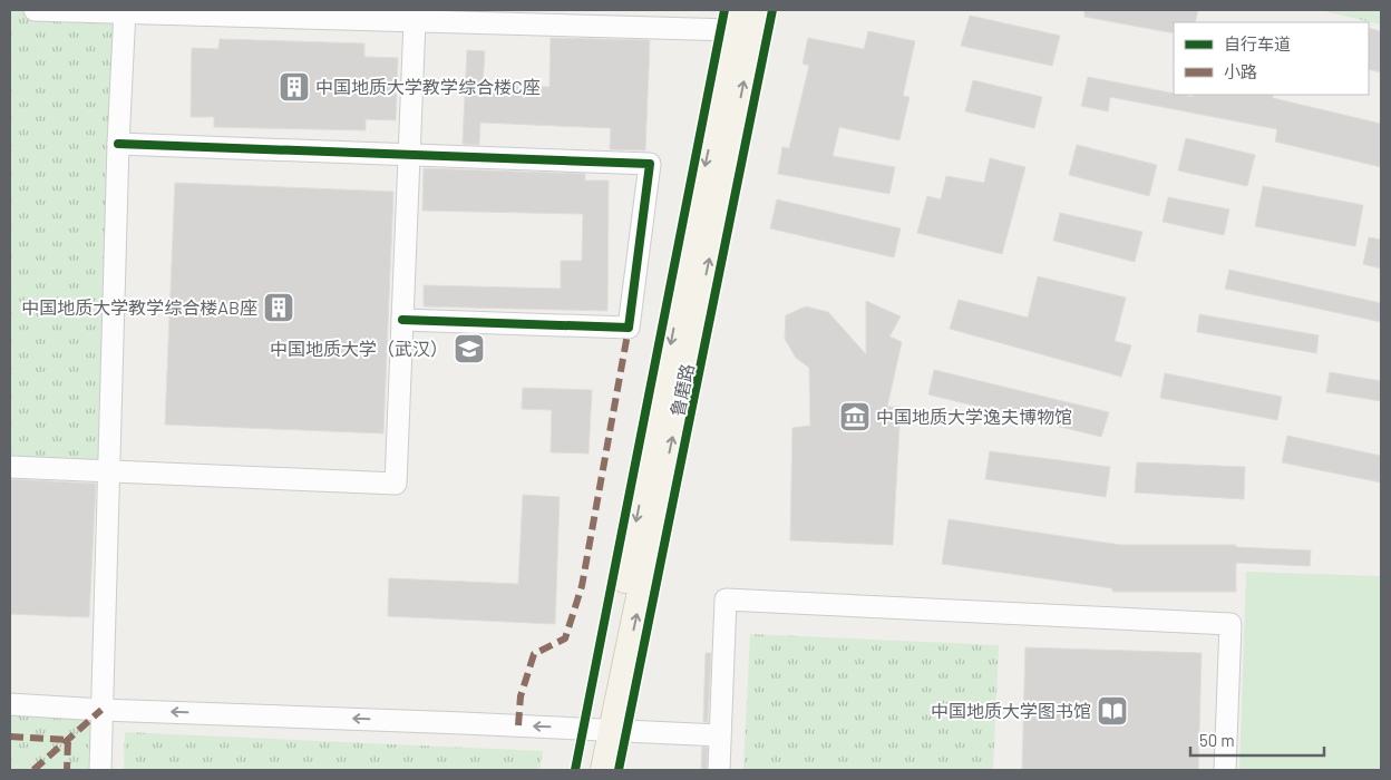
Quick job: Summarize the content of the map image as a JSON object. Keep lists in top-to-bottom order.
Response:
{
  "streets": {
    "main road": ["鲁磨路"]
  },
  "places": {
    "building": ["中国地质大学教学综合楼C座", "中国地质大学教学综合楼AB座"],
    "school or university": ["中国地质大学（武汉）"],
    "museum": ["中国地质大学逸夫博物馆"],
    "library": ["中国地质大学图书馆"]
  },
  "legend": ["自行车道", "小路"],
  "scale_bar": "50 m"
}
